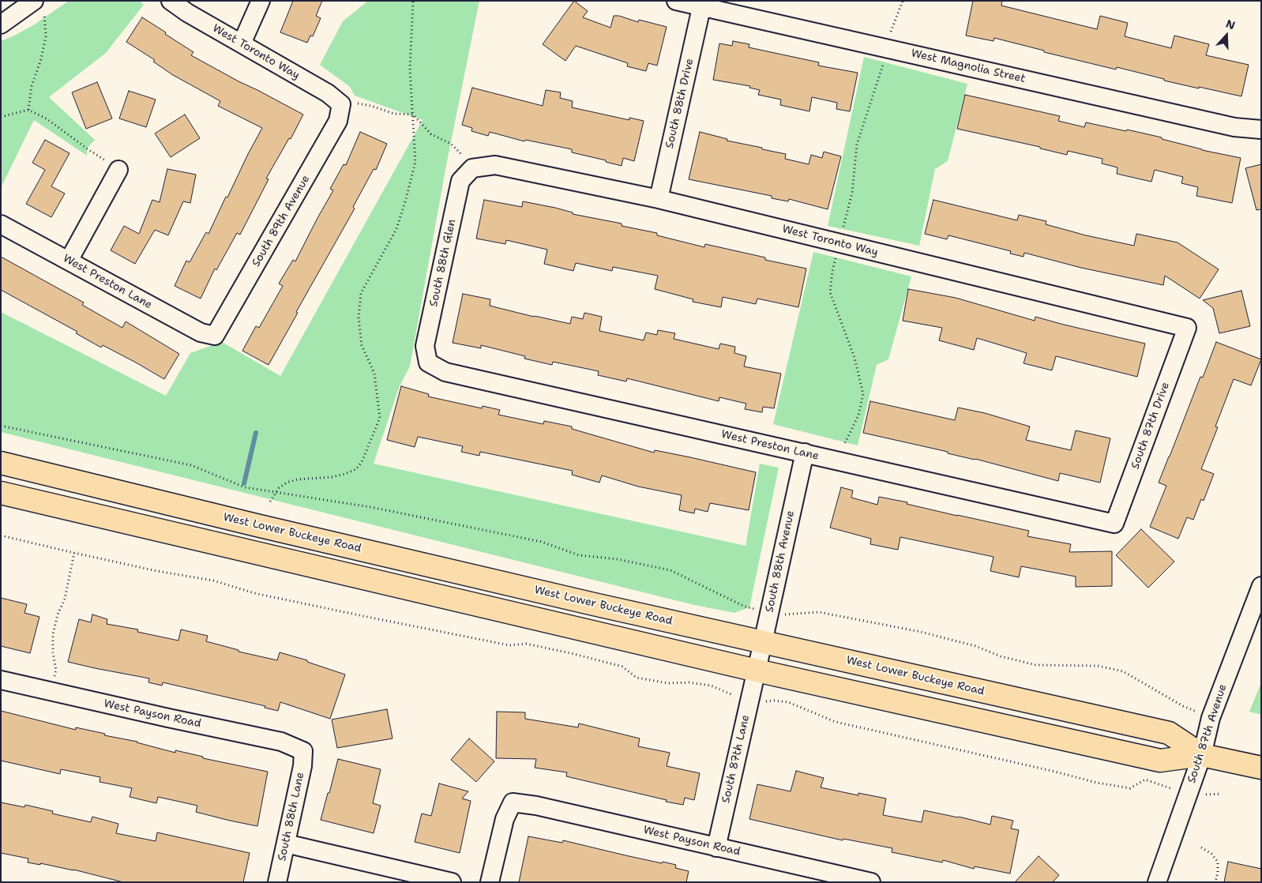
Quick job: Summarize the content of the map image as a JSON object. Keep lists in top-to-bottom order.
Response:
{
  "streets": {
    "main road": ["West Lower Buckeye Road"],
    "street": [
      "West Toronto Way",
      "West Magnolia Street",
      "South 88th Drive",
      "South 89th Avenue",
      "South 88th Glen",
      "West Preston Lane",
      "South 87th Drive",
      "South 88th Avenue",
      "West Payson Road",
      "South 87th Avenue",
      "South 87th Lane",
      "South 88th Lane"
    ]
  },
  "crossings": [
    ["West Toronto Way", "South 88th Drive"],
    ["West Toronto Way", "South 89th Avenue"],
    ["West Toronto Way", "South 88th Glen"],
    ["West Toronto Way", "South 87th Drive"],
    ["West Magnolia Street", "South 88th Drive"],
    ["South 89th Avenue", "West Preston Lane"],
    ["South 88th Glen", "West Preston Lane"],
    ["West Preston Lane", "South 87th Drive"],
    ["West Preston Lane", "South 88th Avenue"],
    ["West Lower Buckeye Road", "South 88th Avenue"],
    ["West Lower Buckeye Road", "South 87th Avenue"],
    ["West Lower Buckeye Road", "South 87th Lane"],
    ["South 88th Avenue", "South 87th Lane"],
    ["West Payson Road", "South 87th Lane"],
    ["West Payson Road", "South 88th Lane"]
  ],
  "north": "top"
}
